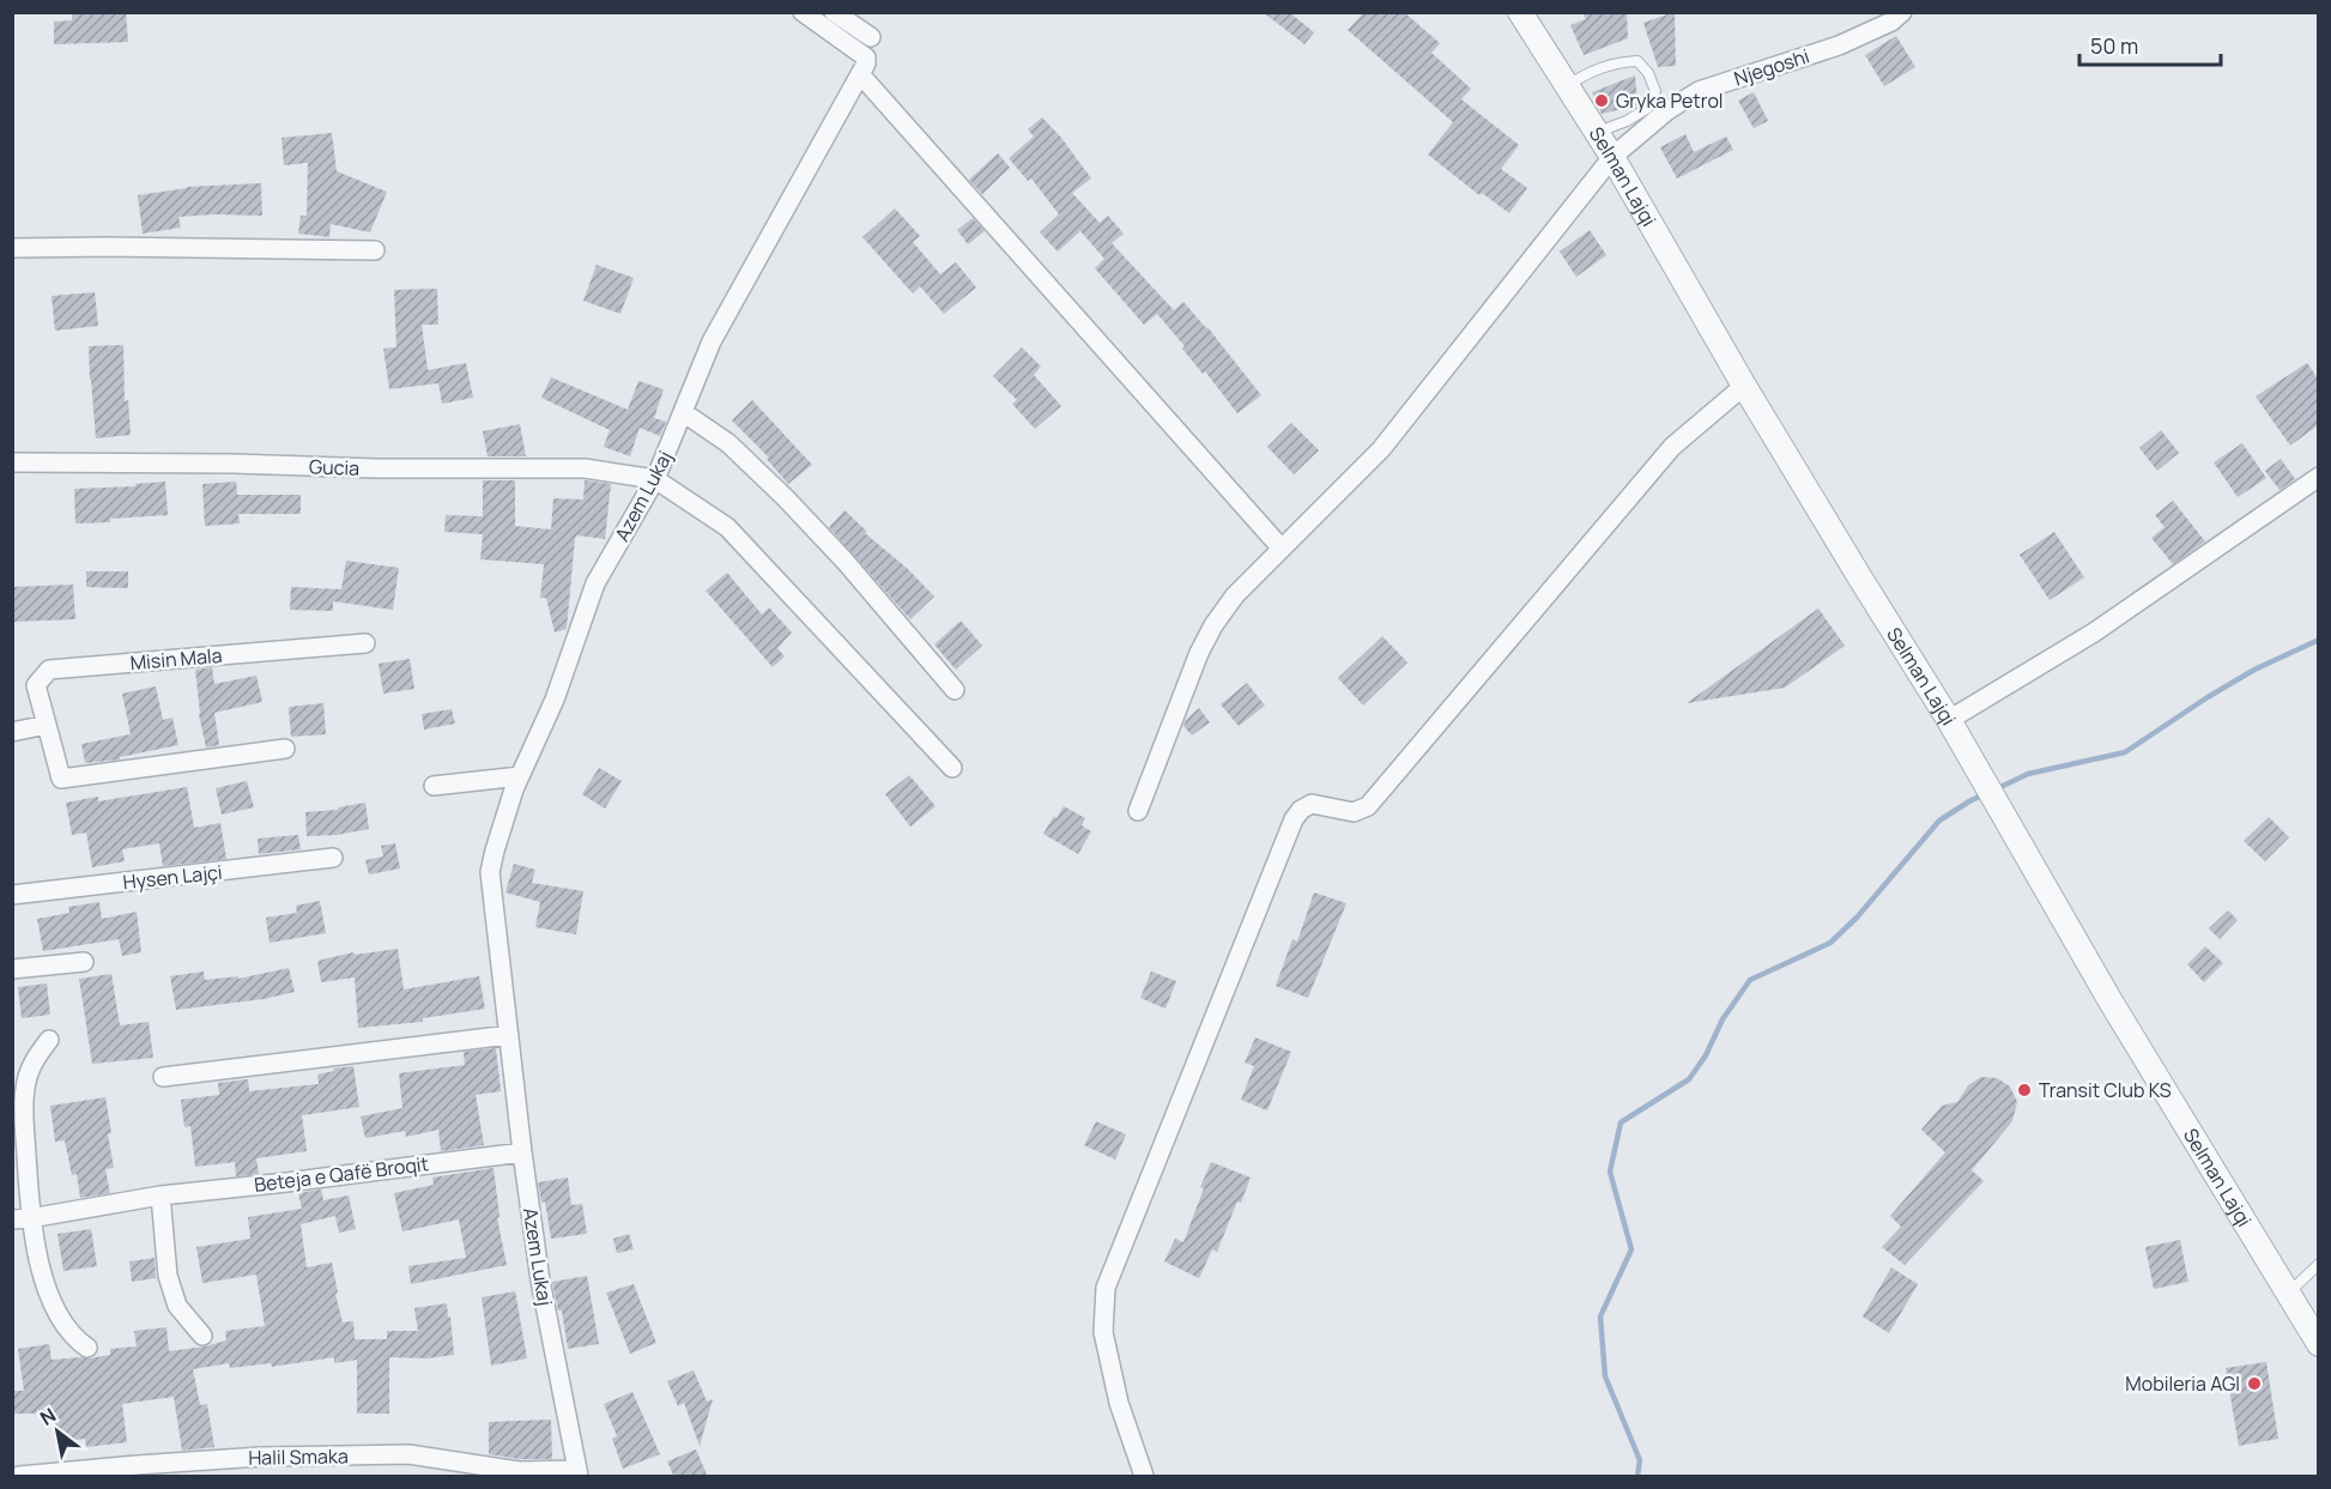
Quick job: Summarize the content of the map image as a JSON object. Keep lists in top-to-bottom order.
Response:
{
  "streets": {
    "street": [
      "Njegoshi",
      "Selman Lajqi",
      "Gucia",
      "Azem Lukaj",
      "Misin Mala",
      "Hysen Lajçi",
      "Beteja e Qafë Broqit",
      "Halil Smaka"
    ]
  },
  "crossings": [
    ["Njegoshi", "Selman Lajqi"],
    ["Gucia", "Azem Lukaj"],
    ["Azem Lukaj", "Beteja e Qafë Broqit"],
    ["Azem Lukaj", "Halil Smaka"]
  ],
  "places": ["Gryka Petrol", "Transit Club KS", "Mobileria AGI"],
  "scale_bar": "50 m",
  "north": "top left"
}
